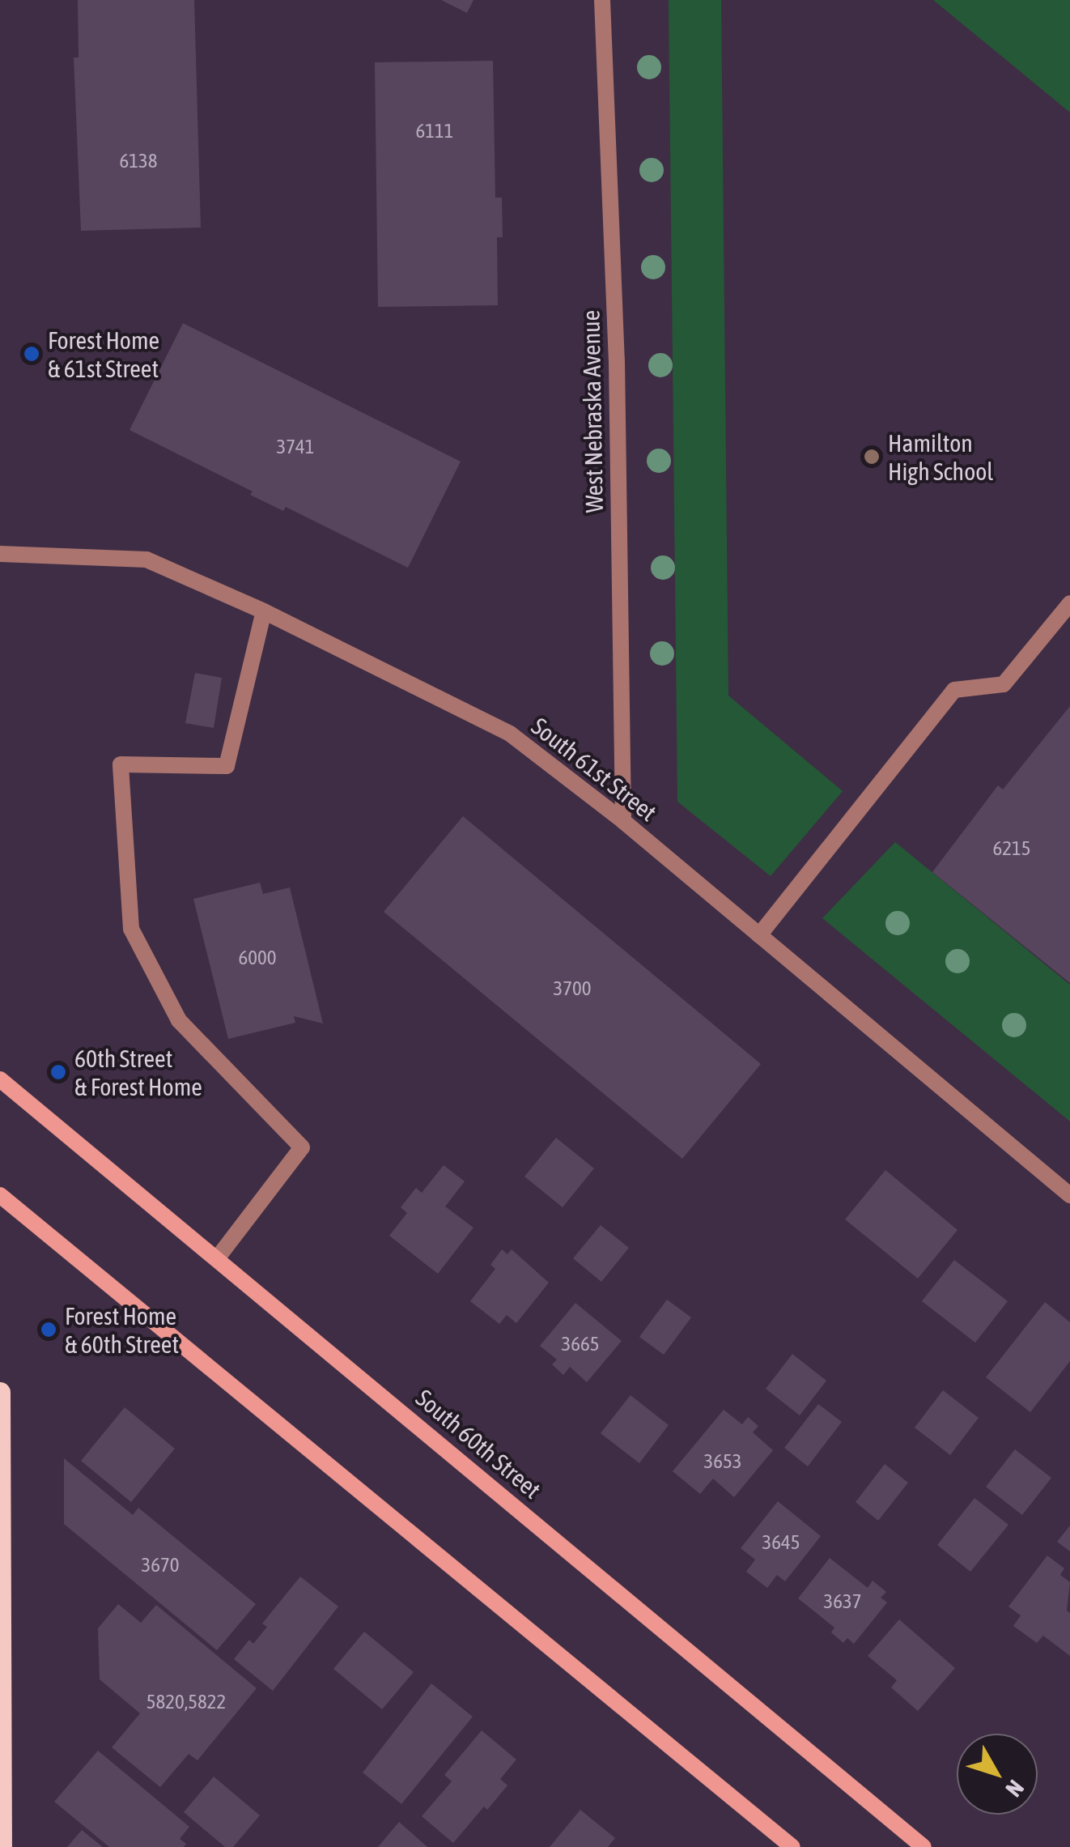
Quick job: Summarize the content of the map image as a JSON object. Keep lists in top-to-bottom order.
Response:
{
  "streets": {
    "main road": ["South 60th Street"],
    "street": ["West Nebraska Avenue", "South 61st Street"]
  },
  "crossings": [
    ["West Nebraska Avenue", "South 61st Street"]
  ],
  "places": [
    "Forest Home & 61st Street",
    "Hamilton High School",
    "60th Street & Forest Home",
    "Forest Home & 60th Street"
  ],
  "house_numbers": [
    "6111",
    "6138",
    "3741",
    "6215",
    "6000",
    "3700",
    "3665",
    "3653",
    "3645",
    "3670",
    "3637",
    "5820,5822"
  ],
  "north": "bottom right"
}
